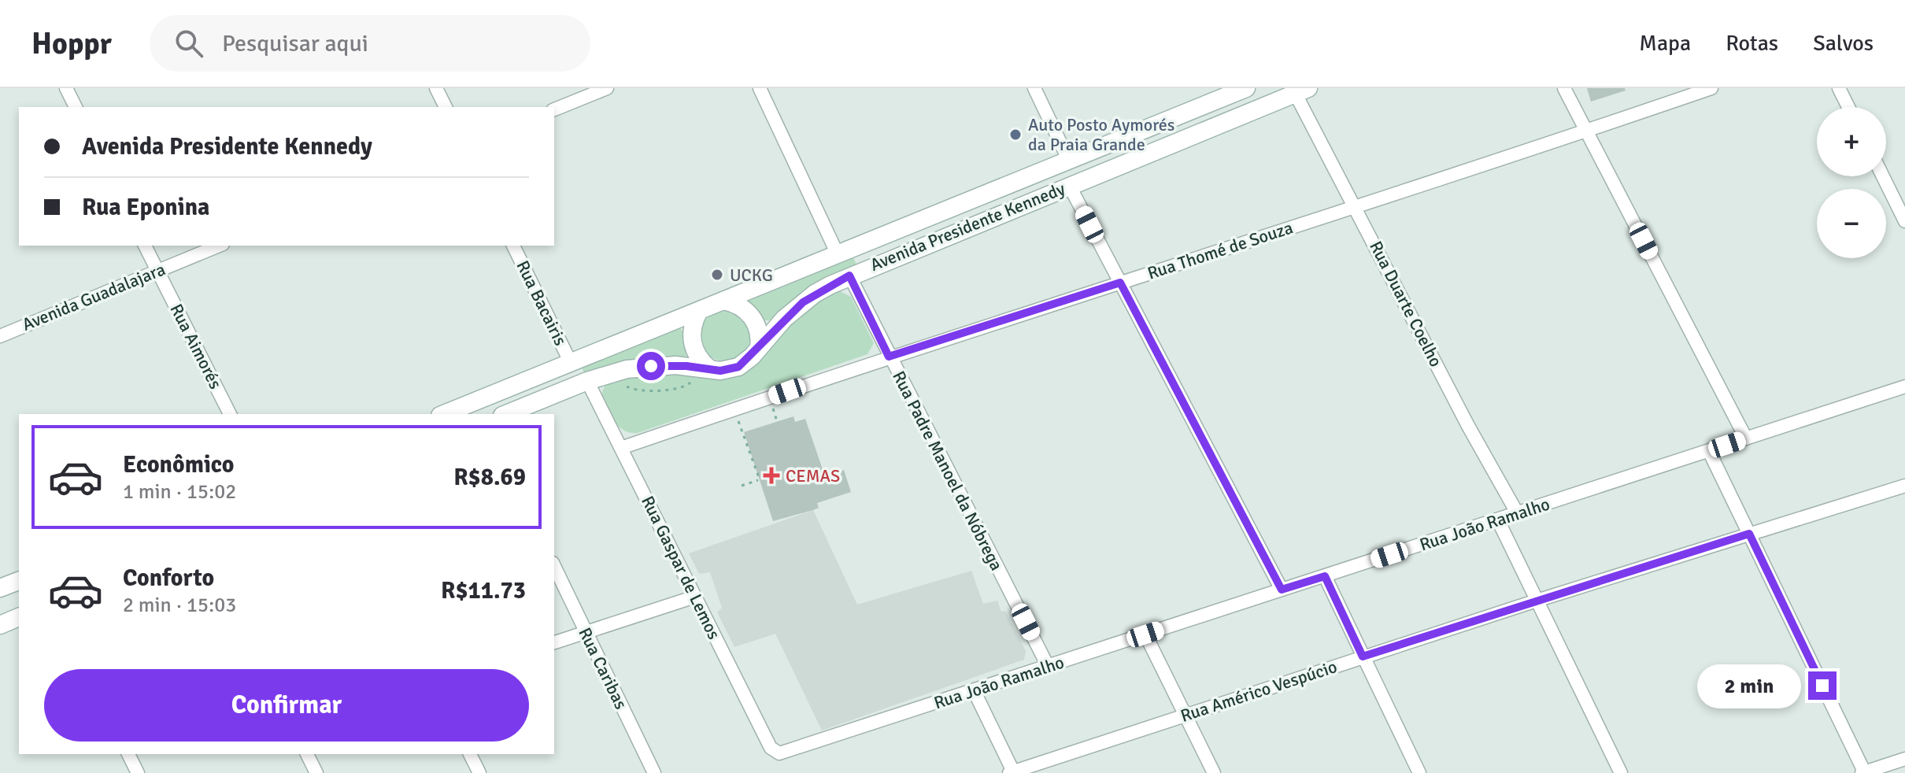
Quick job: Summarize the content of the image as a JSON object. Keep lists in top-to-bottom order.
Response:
{
  "streets": {
    "main road": ["Avenida Presidente Kennedy"],
    "street": [
      "Rua Thomé de Souza",
      "Avenida Guadalajara",
      "Rua Bacairis",
      "Rua Duarte Coelho",
      "Rua Aimorés",
      "Rua Padre Manoel da Nóbrega",
      "Rua João Ramalho",
      "Rua Gaspar de Lemos",
      "Rua Caribas",
      "Rua Américo Vespúcio"
    ]
  },
  "crossings": [
    ["Avenida Presidente Kennedy", "Rua Bacairis"],
    ["Avenida Presidente Kennedy", "Rua Duarte Coelho"],
    ["Avenida Presidente Kennedy", "Rua Padre Manoel da Nóbrega"],
    ["Avenida Presidente Kennedy", "Rua Gaspar de Lemos"],
    ["Rua Thomé de Souza", "Rua Duarte Coelho"],
    ["Rua Thomé de Souza", "Rua Padre Manoel da Nóbrega"],
    ["Rua Thomé de Souza", "Rua Gaspar de Lemos"],
    ["Avenida Guadalajara", "Rua Aimorés"],
    ["Rua Duarte Coelho", "Rua João Ramalho"],
    ["Rua Padre Manoel da Nóbrega", "Rua João Ramalho"],
    ["Rua João Ramalho", "Rua Gaspar de Lemos"]
  ],
  "places": {
    "other": ["Auto Posto Aymorés da Praia Grande", "UCKG"],
    "health": ["CEMAS"]
  },
  "page": {
    "header": "Hoppr",
    "search": "Pesquisar aqui",
    "nav": ["Mapa", "Rotas", "Salvos"],
    "map_buttons": ["+", "−"],
    "banner": ["Avenida Presidente Kennedy", "Rua Eponina"],
    "list": [
      {
        "name": "Econômico",
        "note": "1 min · 15:02",
        "value": "R$8.69"
      },
      {
        "name": "Conforto",
        "note": "2 min · 15:03",
        "value": "R$11.73"
      }
    ],
    "buttons": "Confirmar",
    "bubble": "2 min"
  }
}
